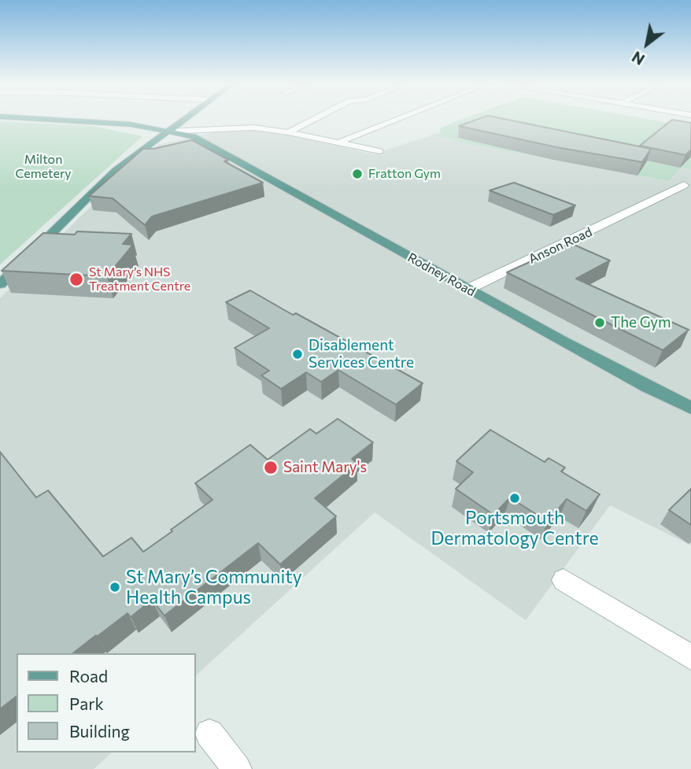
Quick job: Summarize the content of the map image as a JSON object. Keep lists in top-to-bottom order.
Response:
{
  "streets": {
    "main road": ["Rodney Road"],
    "street": ["Anson Road"]
  },
  "crossings": [
    ["Anson Road", "Rodney Road"]
  ],
  "parks": ["Milton Cemetery"],
  "places": [
    "Fratton Gym",
    "St Mary’s NHS Treatment Centre",
    "The Gym",
    "Disablement Services Centre",
    "Saint Mary's",
    "Portsmouth Dermatology Centre",
    "St Mary’s Community Health Campus"
  ],
  "legend": ["Road", "Park", "Building"],
  "north": "bottom left"
}
